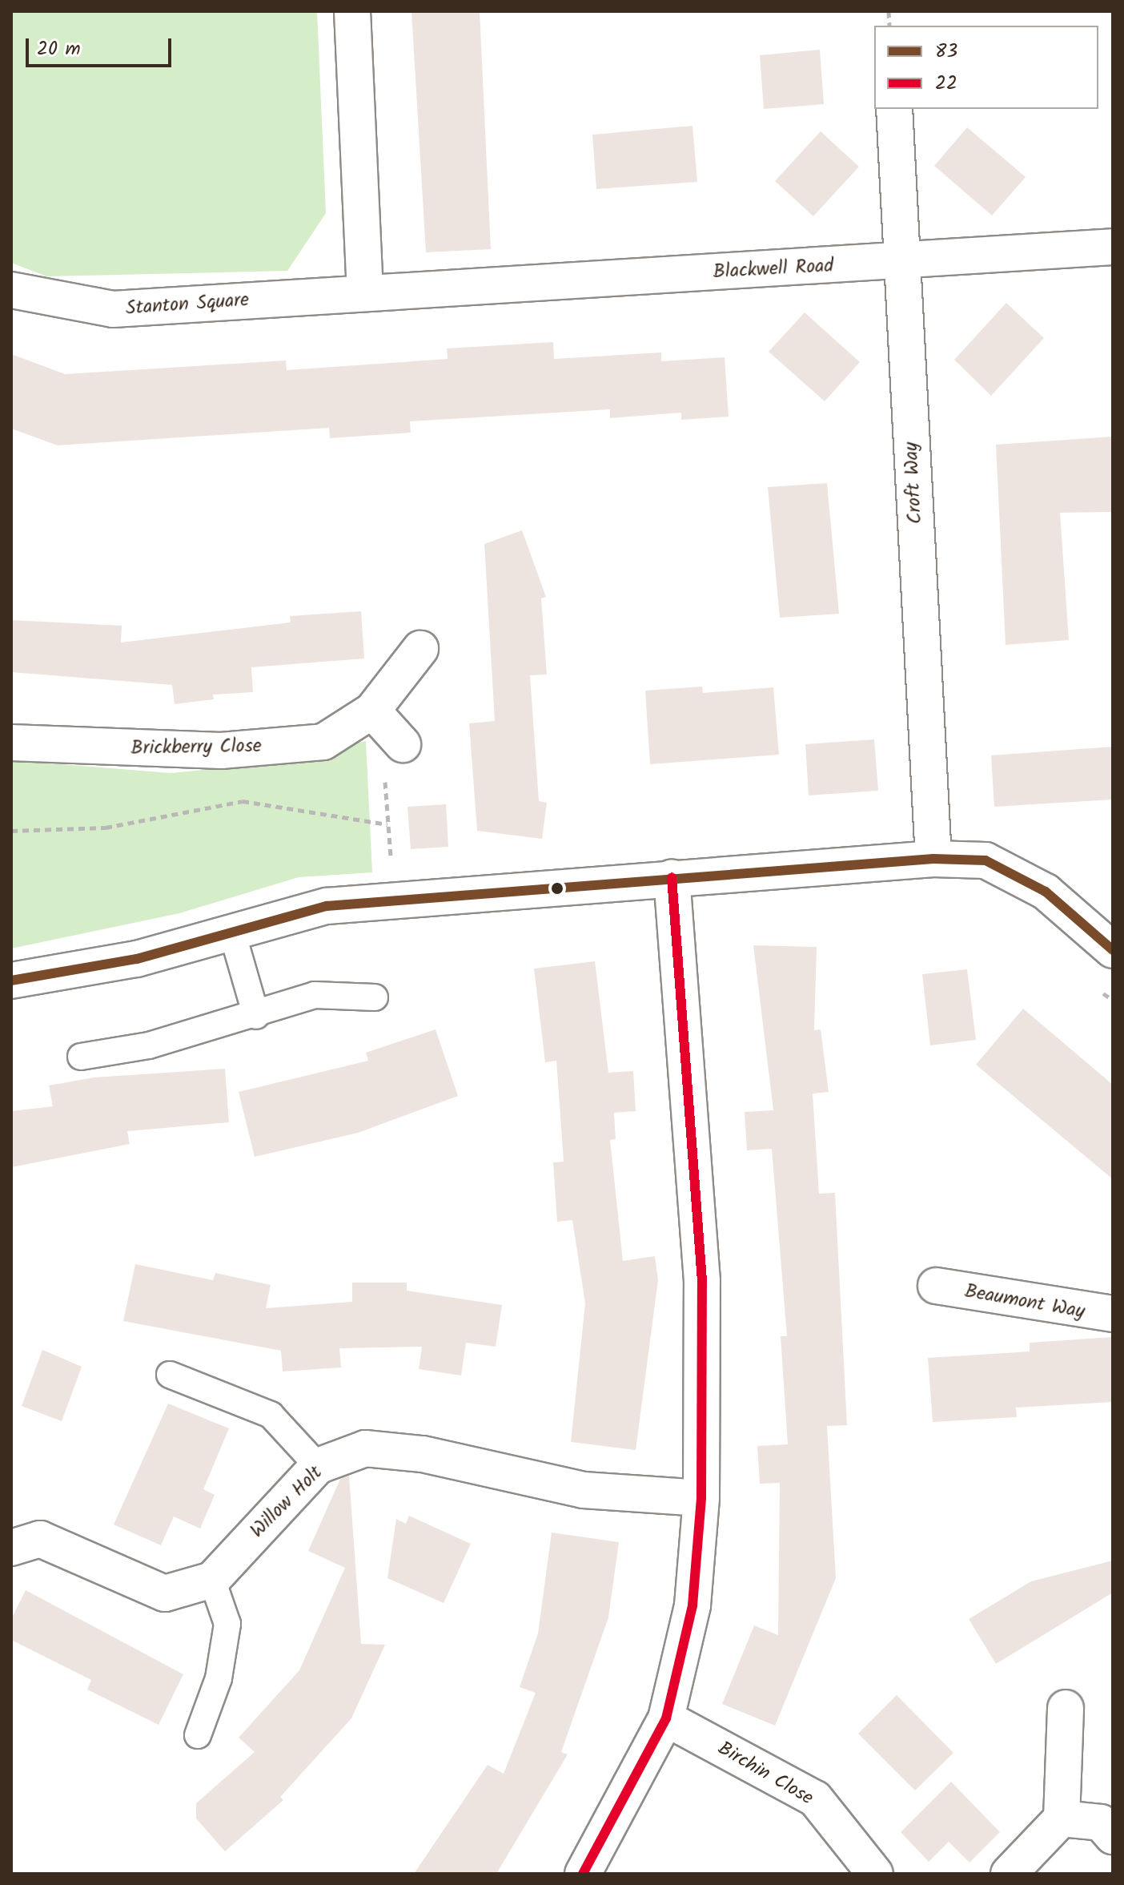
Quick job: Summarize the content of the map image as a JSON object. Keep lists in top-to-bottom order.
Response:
{
  "streets": {
    "street": [
      "Blackwell Road",
      "Stanton Square",
      "Croft Way",
      "Brickberry Close",
      "Beaumont Way",
      "Willow Holt",
      "Birchin Close"
    ]
  },
  "crossings": [
    ["Blackwell Road", "Stanton Square"],
    ["Blackwell Road", "Croft Way"]
  ],
  "lines": ["transit line 83", "transit line 22"],
  "legend": ["83", "22"],
  "scale_bar": "20 m"
}
